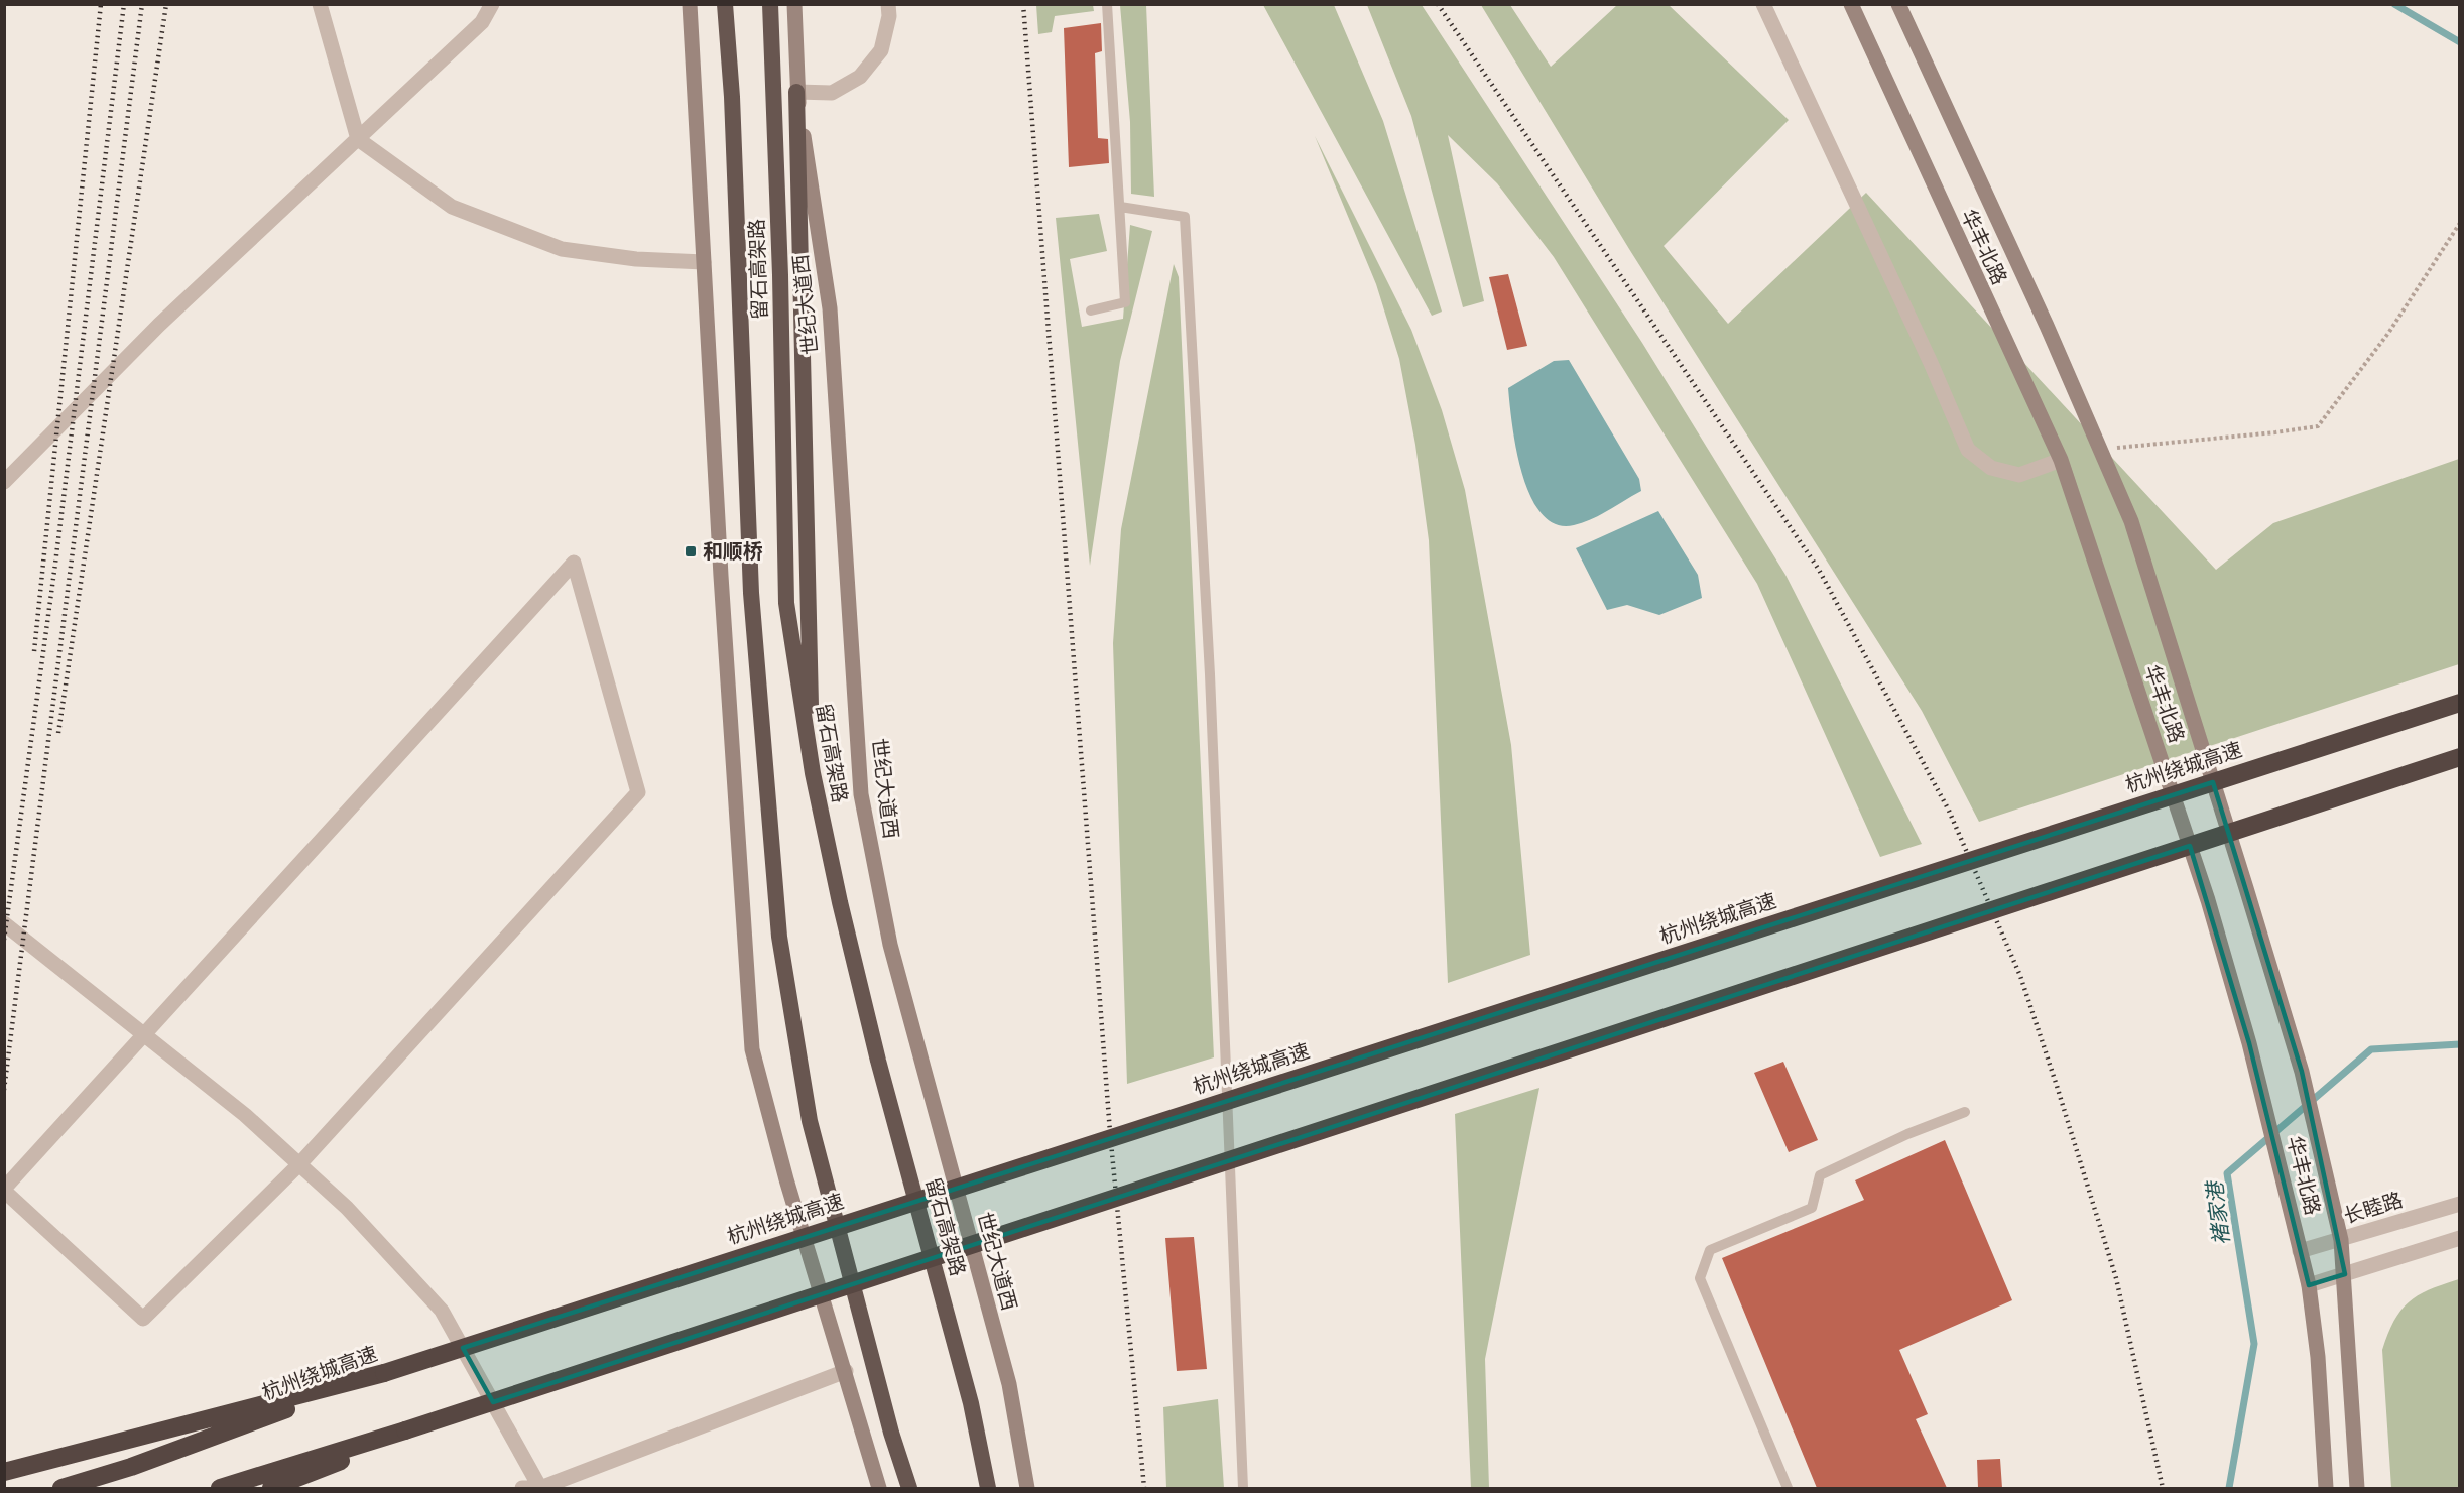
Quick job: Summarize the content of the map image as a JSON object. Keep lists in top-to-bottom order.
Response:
{
  "streets": {
    "highway": ["留石高架路", "杭州绕城高速"],
    "main road": ["华丰北路", "世纪大道西"],
    "street": ["长睦路"]
  },
  "crossings": [
    ["华丰北路", "长睦路"]
  ],
  "water": ["褚家港"],
  "places": {
    "transit": ["和顺桥"]
  }
}
